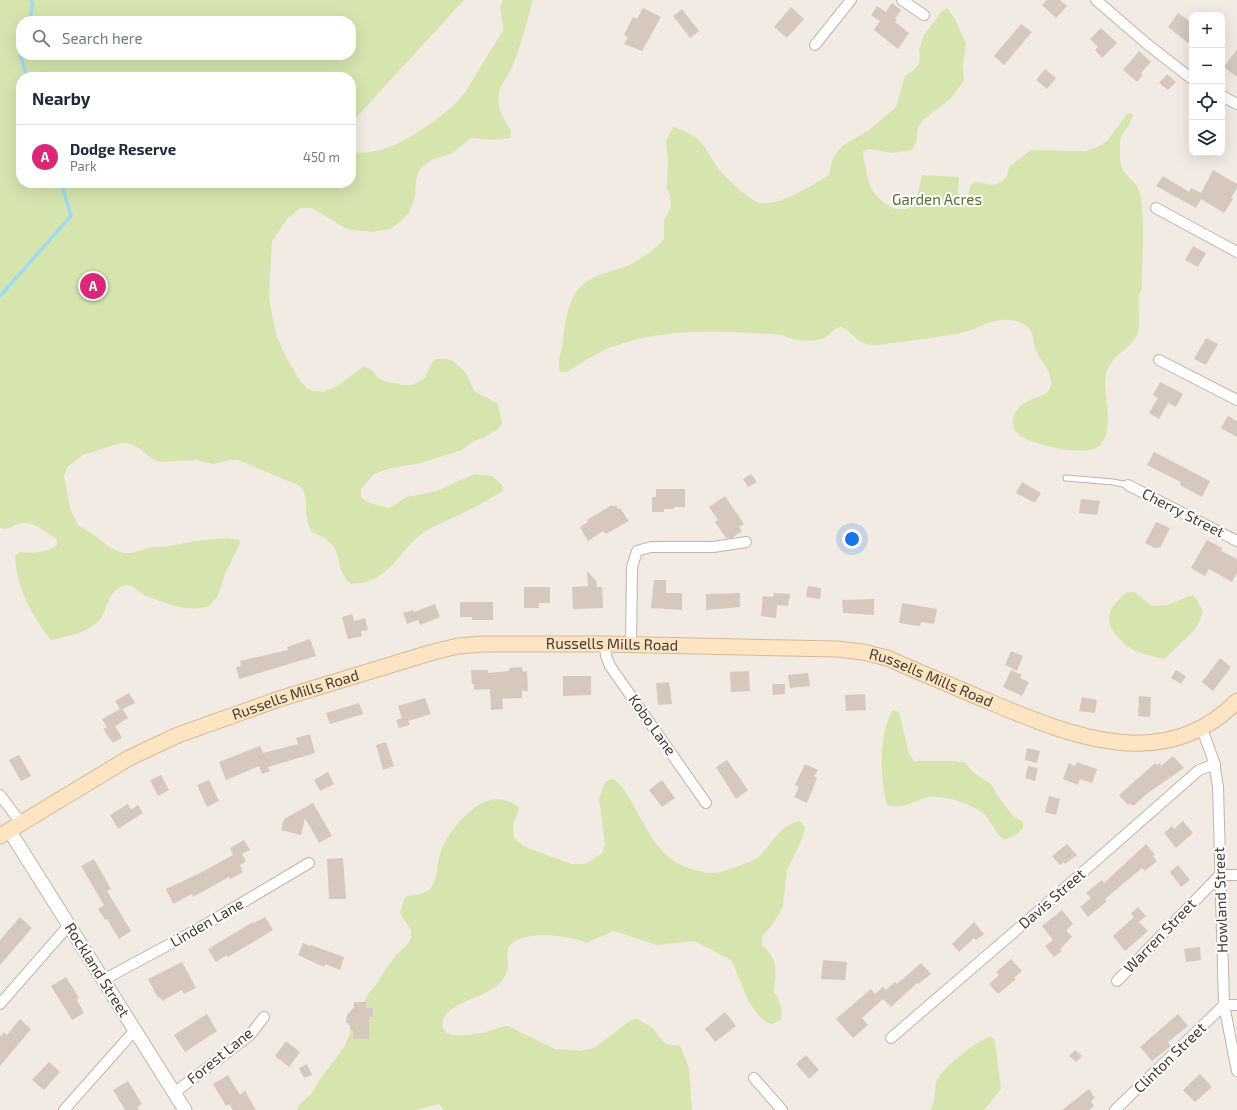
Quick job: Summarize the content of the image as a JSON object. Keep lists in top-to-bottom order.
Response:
{
  "streets": {
    "main road": ["Russells Mills Road"],
    "street": [
      "Cherry Street",
      "Kobo Lane",
      "Davis Street",
      "Howland Street",
      "Linden Lane",
      "Warren Street",
      "Rockland Street",
      "Forest Lane",
      "Clinton Street"
    ]
  },
  "crossings": [
    ["Russells Mills Road", "Kobo Lane"],
    ["Russells Mills Road", "Howland Street"],
    ["Russells Mills Road", "Rockland Street"],
    ["Davis Street", "Howland Street"],
    ["Howland Street", "Warren Street"],
    ["Howland Street", "Clinton Street"],
    ["Linden Lane", "Rockland Street"],
    ["Rockland Street", "Forest Lane"]
  ],
  "parks": ["Garden Acres"],
  "page": {
    "map_buttons": ["+", "−"],
    "search": "Search here",
    "heading": "Nearby",
    "list": [
      {
        "mark": "A",
        "name": "Dodge Reserve",
        "note": "Park",
        "value": "450 m"
      }
    ],
    "pins": "A"
  }
}
